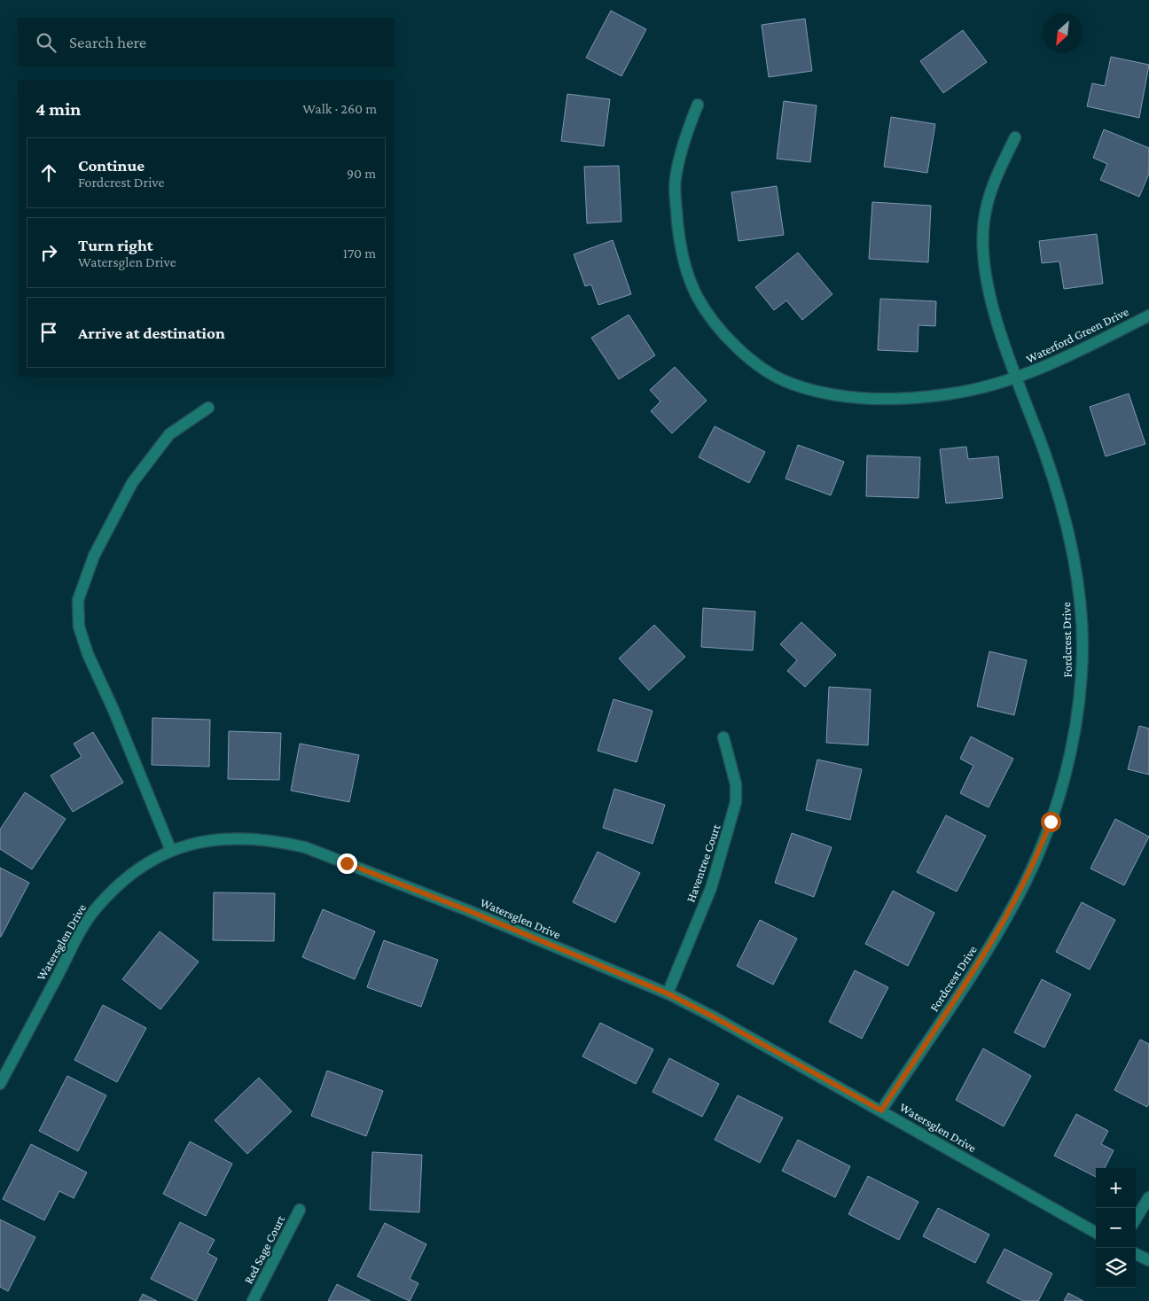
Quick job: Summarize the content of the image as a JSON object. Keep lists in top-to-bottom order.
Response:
{
  "streets": {
    "street": [
      "Waterford Green Drive",
      "Fordcrest Drive",
      "Haventree Court",
      "Watersglen Drive",
      "Red Sage Court"
    ]
  },
  "crossings": [
    ["Waterford Green Drive", "Fordcrest Drive"],
    ["Fordcrest Drive", "Watersglen Drive"],
    ["Haventree Court", "Watersglen Drive"]
  ],
  "north": "bottom left",
  "page": {
    "search": "Search here",
    "heading": ["4 min", "Walk · 260 m"],
    "list": [
      ["Continue", "Fordcrest Drive", "90 m"],
      ["Turn right", "Watersglen Drive", "170 m"],
      "Arrive at destination"
    ],
    "map_buttons": ["+", "−"]
  }
}
